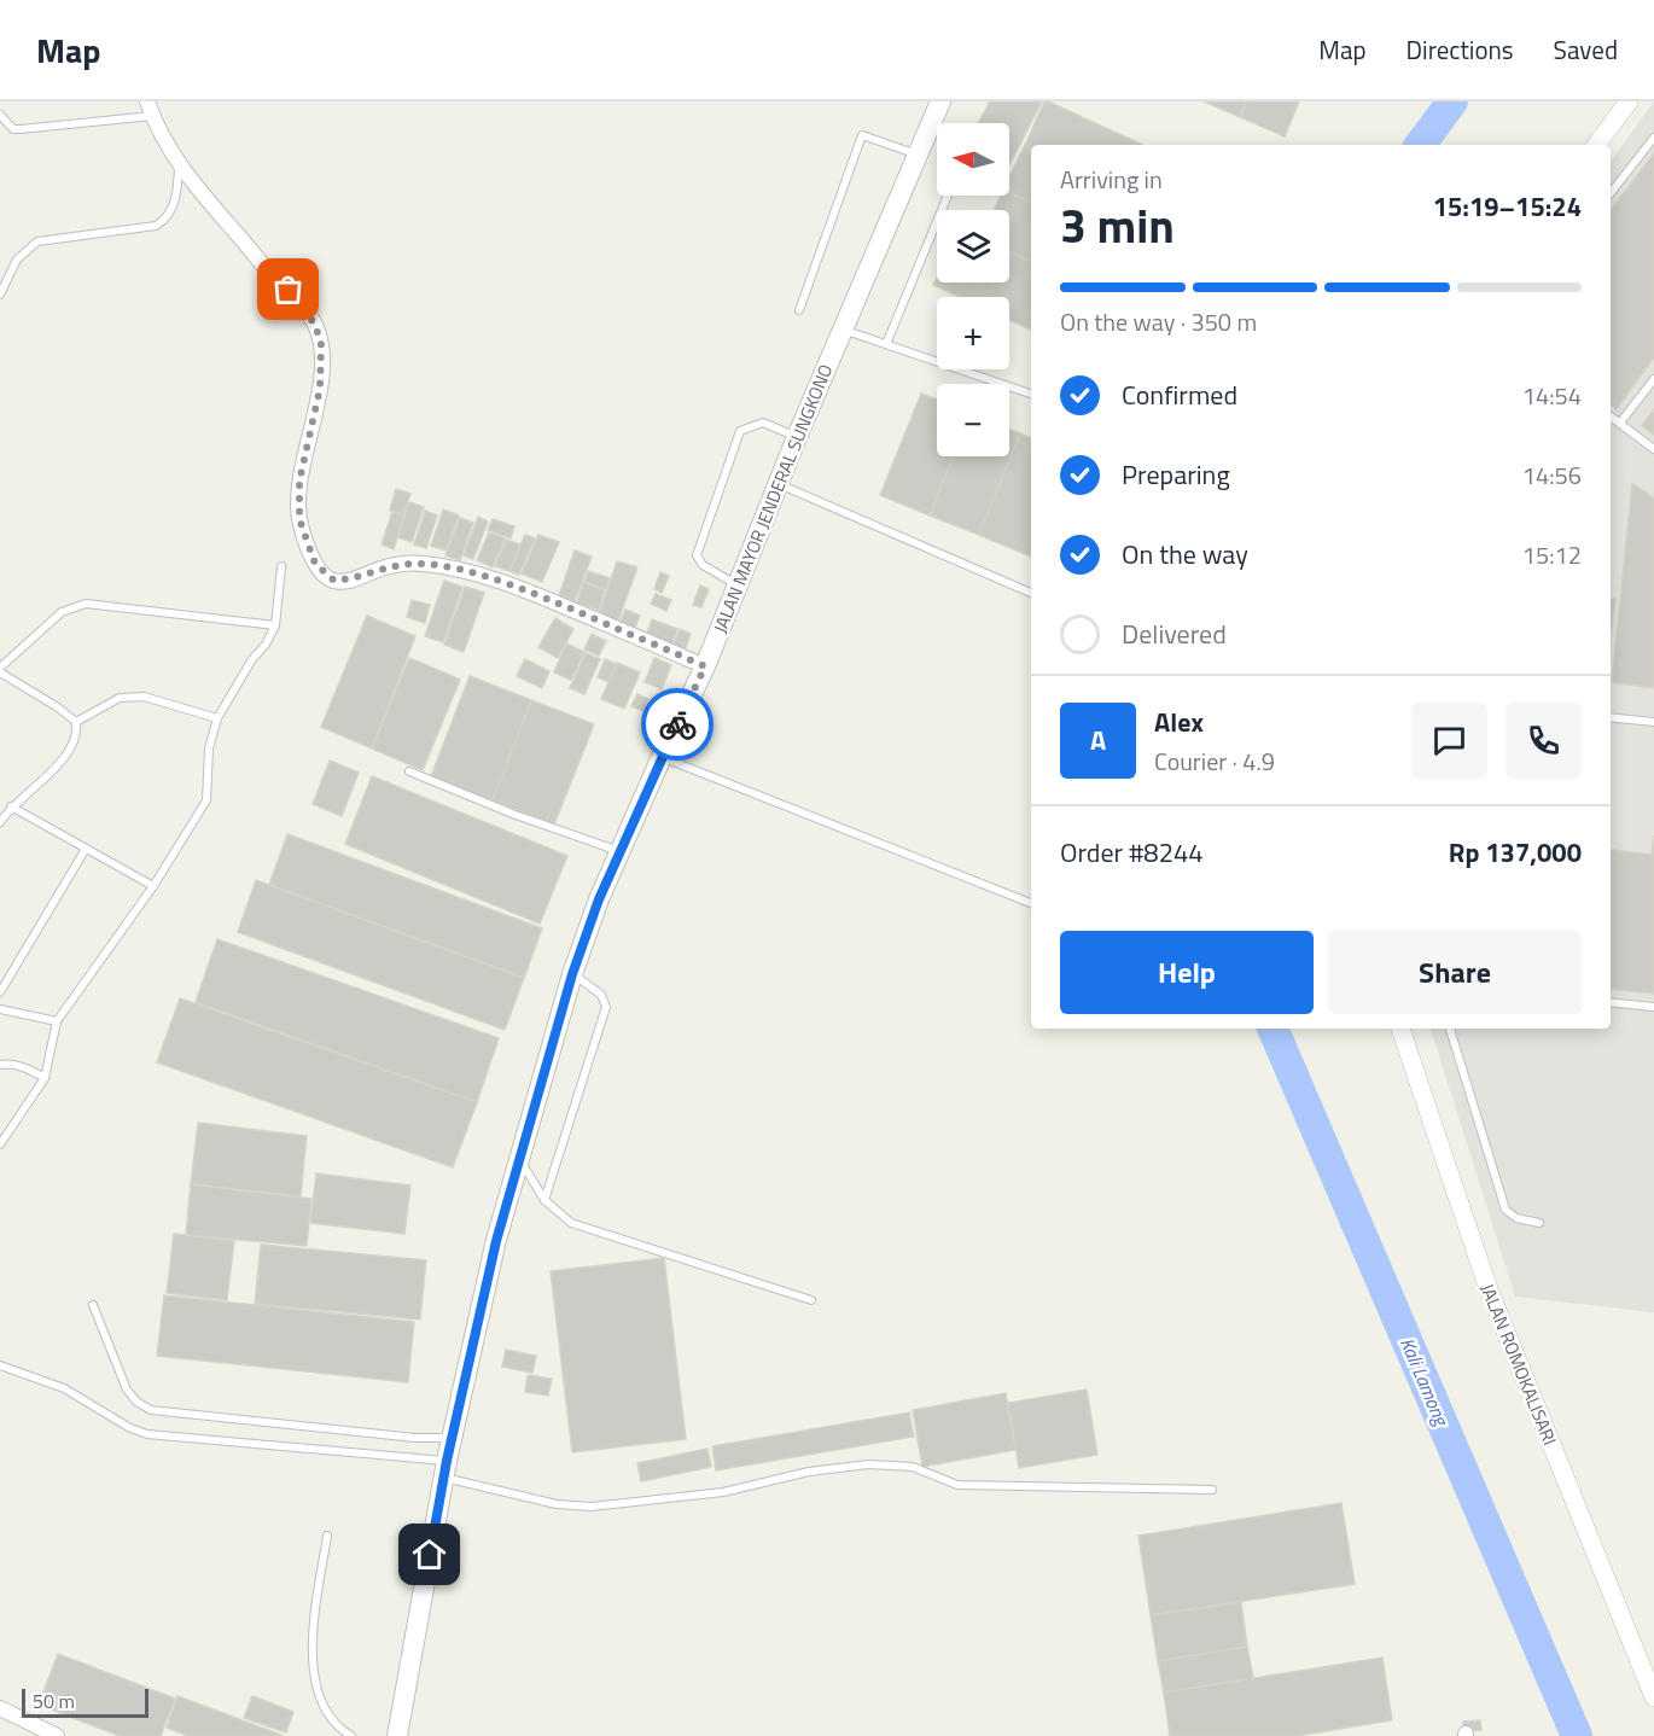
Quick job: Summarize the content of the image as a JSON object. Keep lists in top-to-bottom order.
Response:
{
  "streets": {
    "main road": ["JALAN MAYOR JENDERAL SUNGKONO"],
    "street": ["JALAN ROMOKALISARI"]
  },
  "water": ["Kali Lamong"],
  "scale_bar": "50 m",
  "north": "left",
  "page": {
    "header": "Map",
    "nav": ["Map", "Directions", "Saved"],
    "map_buttons": ["+", "−"],
    "heading": ["3 min", "Arriving in", "15:19–15:24"],
    "panel": [
      "Alex",
      "Courier · 4.9",
      "Order #8244",
      "Rp 137,000"
    ],
    "bar": "On the way · 350 m",
    "list": [
      ["Confirmed", "14:54"],
      ["Preparing", "14:56"],
      ["On the way", "15:12"],
      "Delivered"
    ],
    "round": "A",
    "buttons": ["Help", "Share"],
    "scale": "50 m"
  }
}
